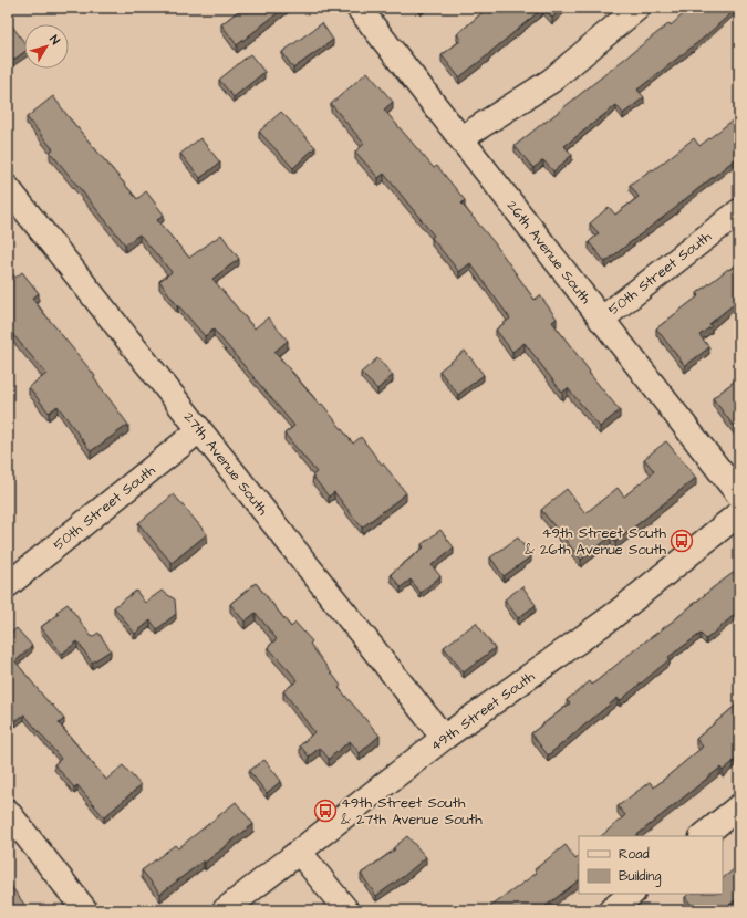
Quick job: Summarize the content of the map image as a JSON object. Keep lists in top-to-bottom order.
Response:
{
  "streets": {
    "street": [
      "26th Avenue South",
      "50th Street South",
      "27th Avenue South",
      "49th Street South"
    ]
  },
  "crossings": [
    ["26th Avenue South", "50th Street South"],
    ["50th Street South", "27th Avenue South"],
    ["27th Avenue South", "49th Street South"]
  ],
  "places": {
    "bus stop": ["49th Street South & 26th Avenue South", "49th Street South & 27th Avenue South"]
  },
  "legend": ["Road", "Building"],
  "north": "top right"
}
